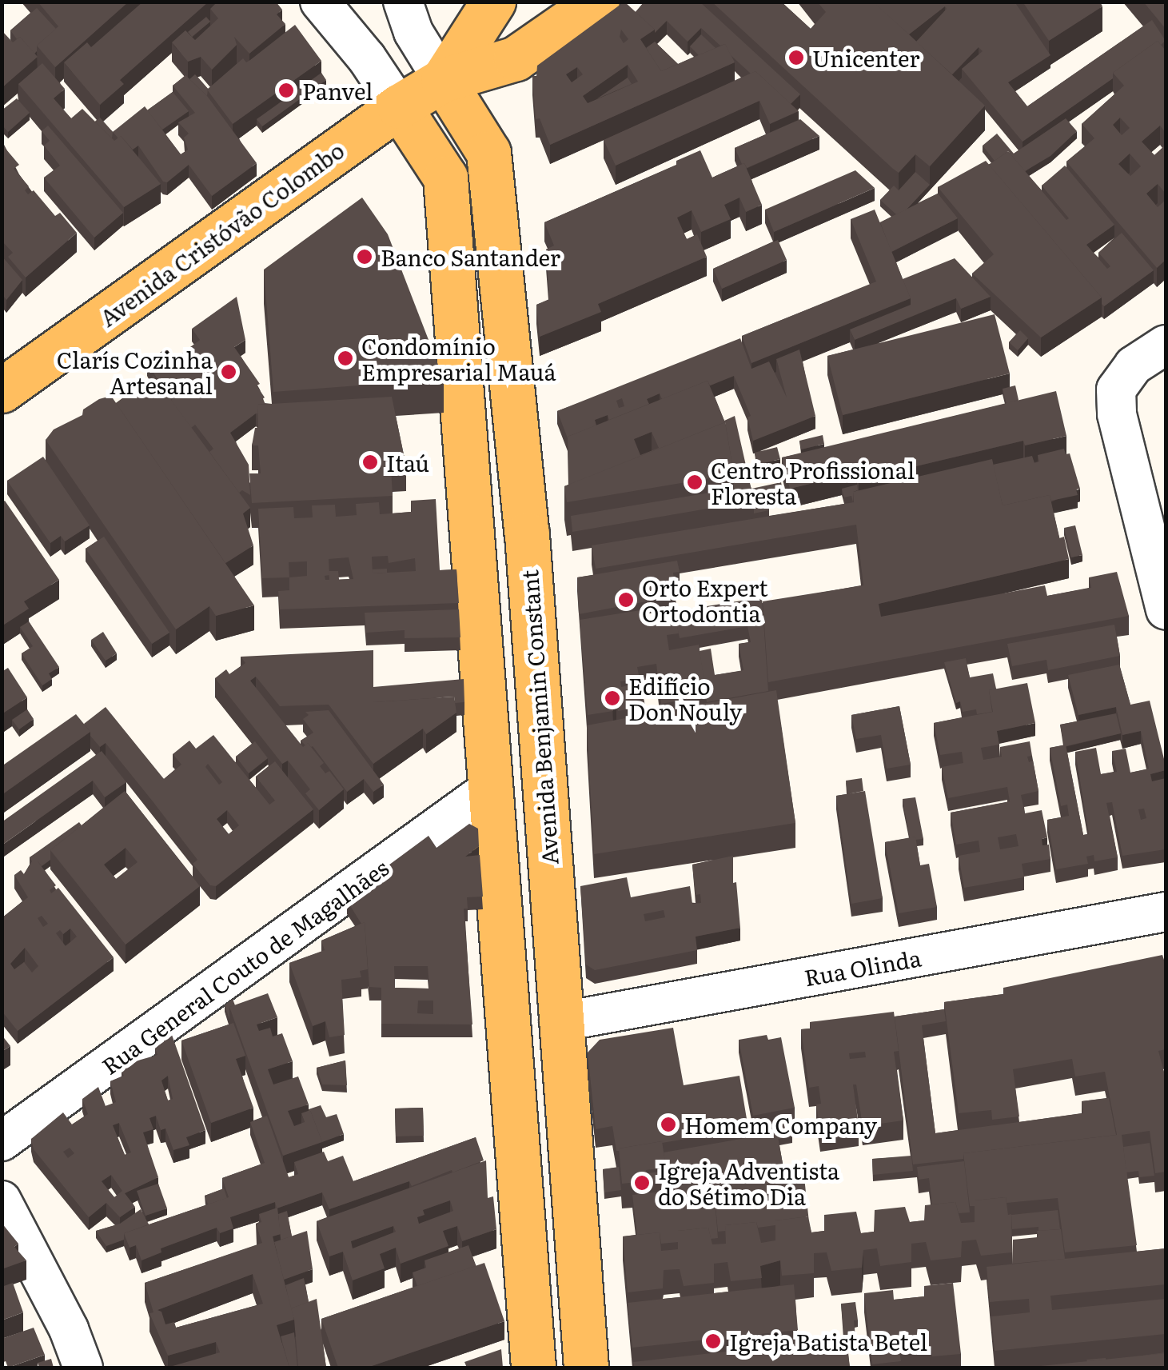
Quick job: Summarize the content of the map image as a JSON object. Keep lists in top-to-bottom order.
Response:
{
  "streets": {
    "main road": ["Avenida Cristóvão Colombo", "Avenida Benjamin Constant"],
    "street": ["Rua General Couto de Magalhães", "Rua Olinda"]
  },
  "crossings": [
    ["Avenida Cristóvão Colombo", "Avenida Benjamin Constant"],
    ["Avenida Benjamin Constant", "Rua Olinda"]
  ],
  "places": [
    "Unicenter",
    "Panvel",
    "Banco Santander",
    "Condomínio Empresarial Mauá",
    "Clarís Cozinha Artesanal",
    "Itaú",
    "Centro Profissional Floresta",
    "Orto Expert Ortodontia",
    "Edifício Don Nouly",
    "Homem Company",
    "Igreja Adventista do Sétimo Dia",
    "Igreja Batista Betel"
  ]
}
